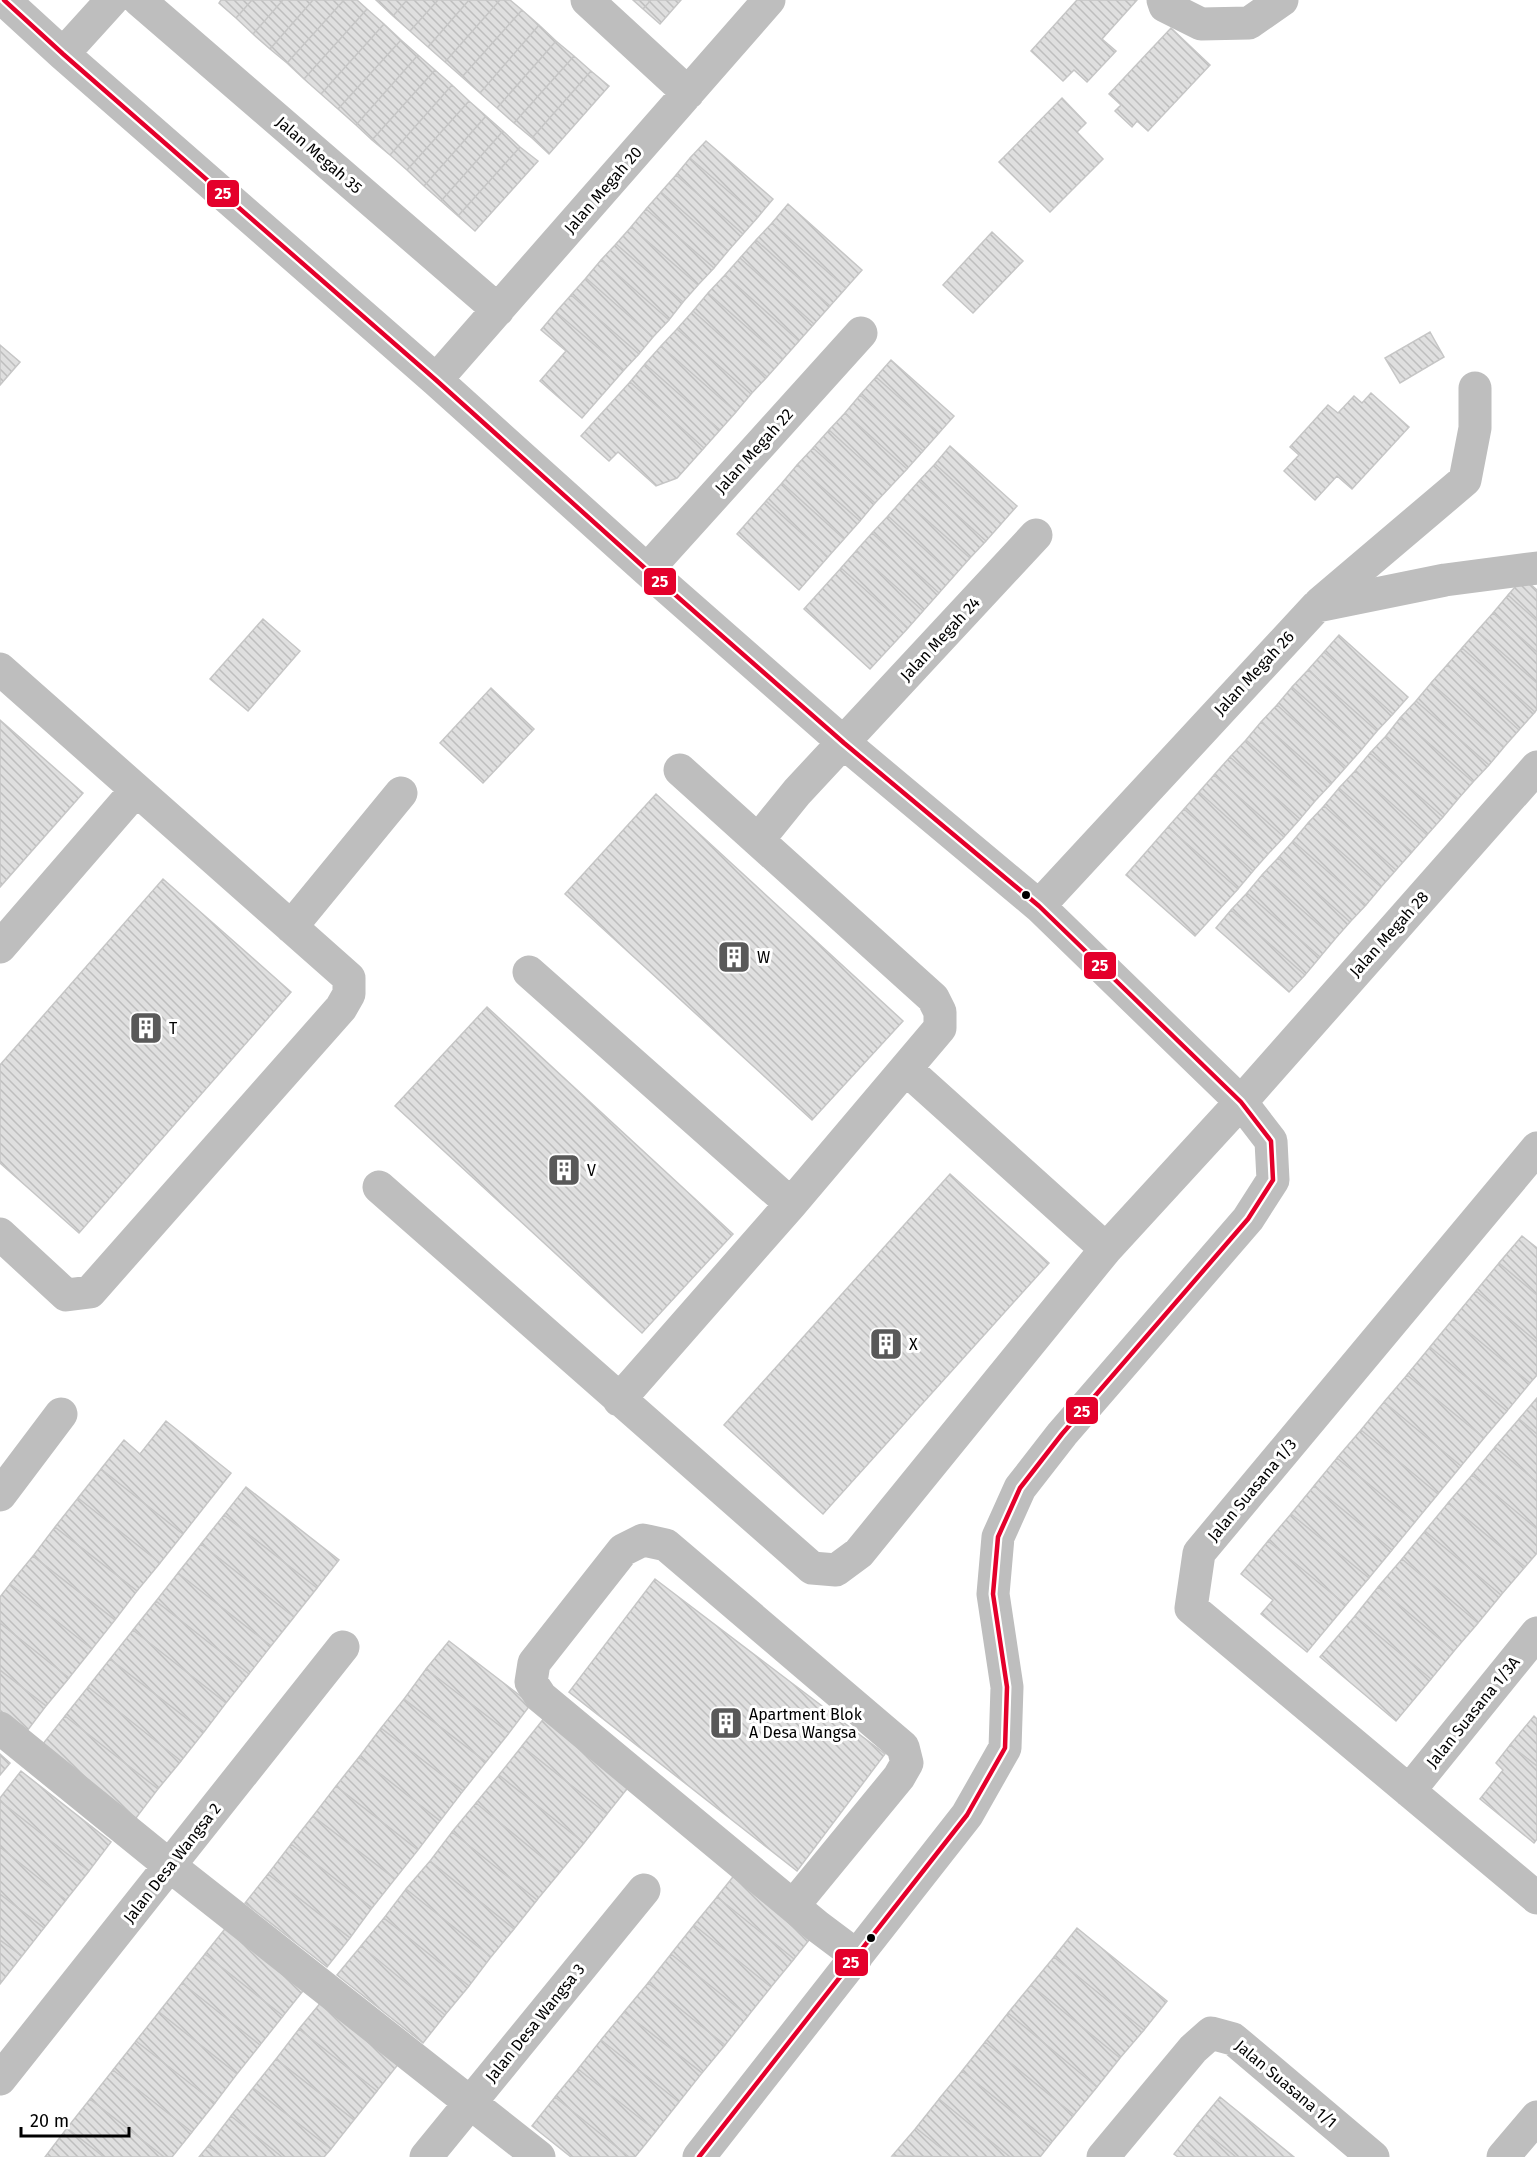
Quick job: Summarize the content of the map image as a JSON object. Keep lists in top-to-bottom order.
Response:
{
  "streets": {
    "street": [
      "Jalan Megah 35",
      "Jalan Megah 20",
      "Jalan Megah 22",
      "Jalan Megah 24",
      "Jalan Megah 26",
      "Jalan Megah 28",
      "Jalan Suasana 1/3",
      "Jalan Suasana 1/3A",
      "Jalan Desa Wangsa 2",
      "Jalan Desa Wangsa 3",
      "Jalan Suasana 1/1"
    ]
  },
  "crossings": [
    ["Jalan Megah 35", "Jalan Megah 20"],
    ["Jalan Suasana 1/3", "Jalan Suasana 1/3A"]
  ],
  "places": {
    "building": [
      "W",
      "T",
      "V",
      "X",
      "Apartment Blok A Desa Wangsa"
    ]
  },
  "lines": ["transit line 25"],
  "scale_bar": "20 m"
}
